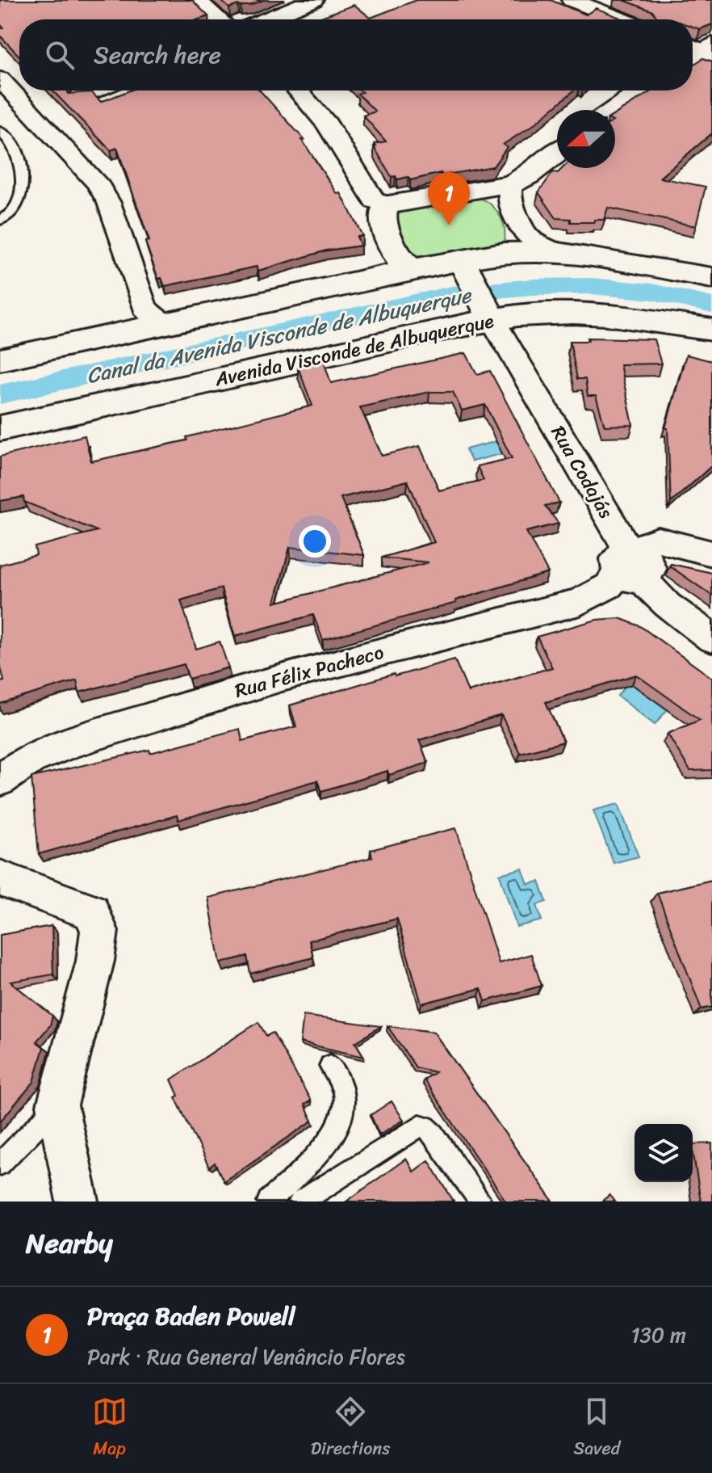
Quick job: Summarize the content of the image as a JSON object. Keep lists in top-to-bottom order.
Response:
{
  "streets": {
    "main road": ["Avenida Visconde de Albuquerque"],
    "street": ["Rua Codajás", "Rua Félix Pacheco"]
  },
  "crossings": [
    ["Avenida Visconde de Albuquerque", "Rua Codajás"],
    ["Rua Codajás", "Rua Félix Pacheco"]
  ],
  "water": ["Canal da Avenida Visconde de Albuquerque"],
  "north": "left",
  "page": {
    "search": "Search here",
    "pins": "1",
    "heading": "Nearby",
    "list": [
      {
        "mark": "1",
        "name": "Praça Baden Powell",
        "note": "Park · Rua General Venâncio Flores",
        "value": "130 m"
      }
    ],
    "nav": ["Map", "Directions", "Saved"]
  }
}
